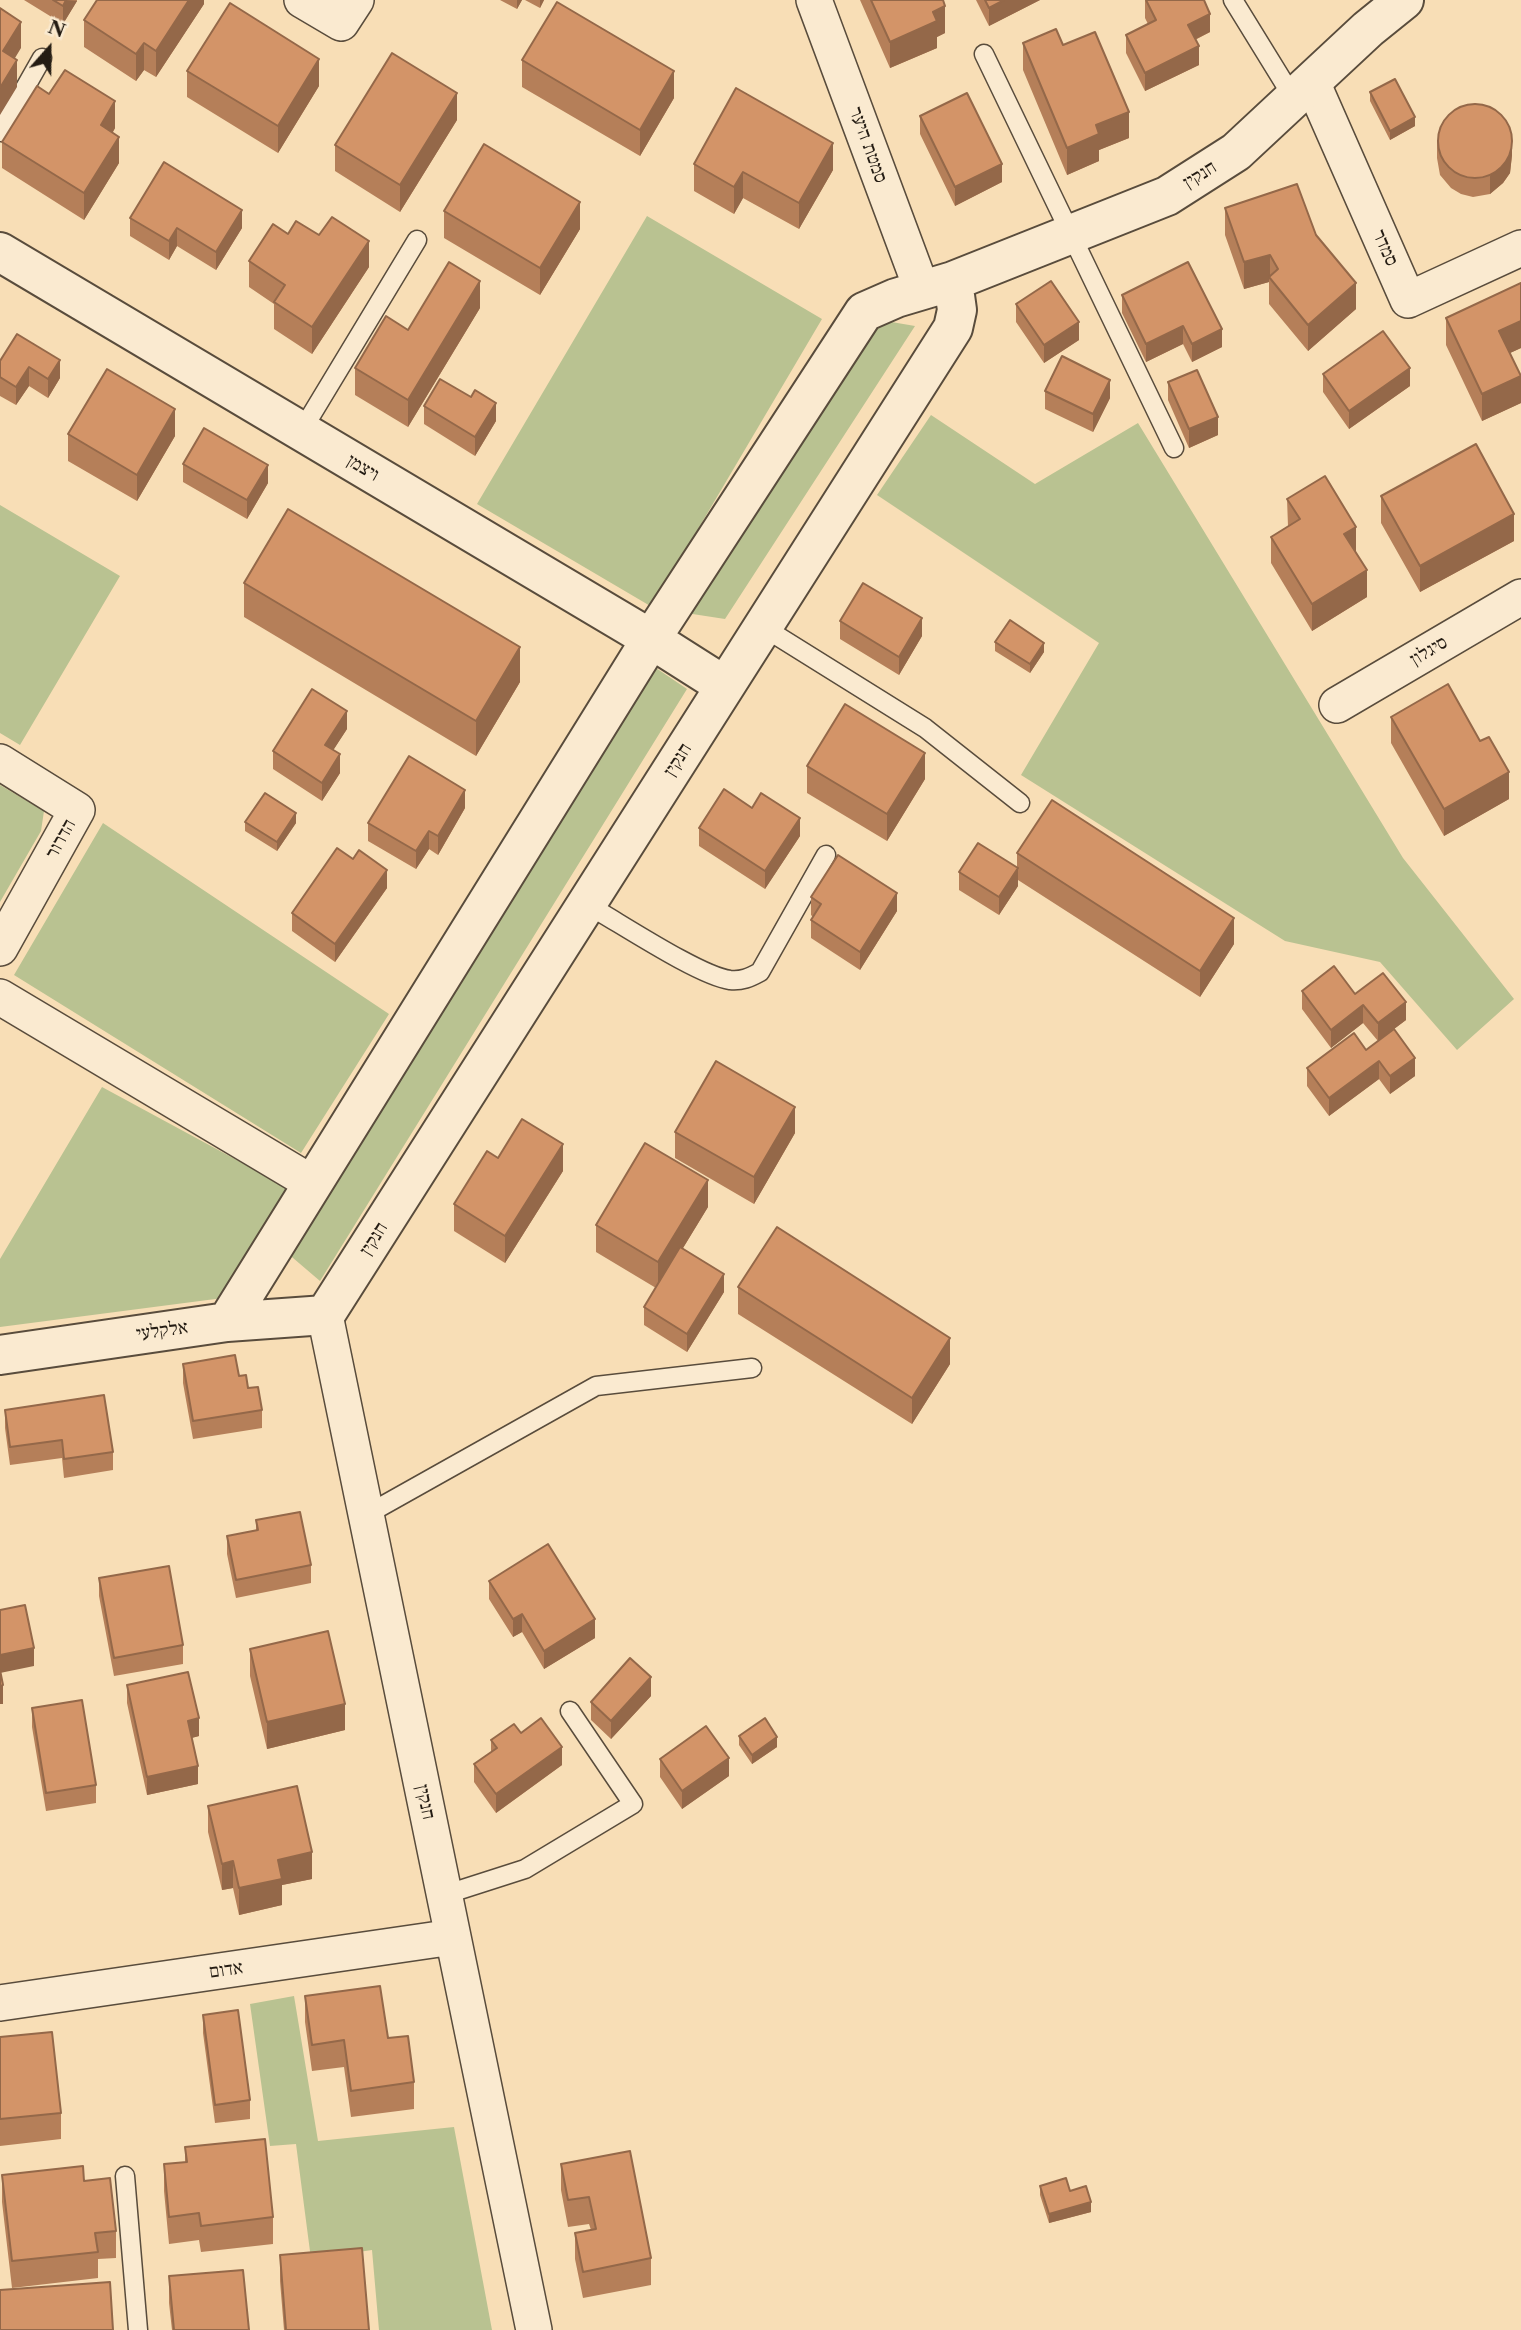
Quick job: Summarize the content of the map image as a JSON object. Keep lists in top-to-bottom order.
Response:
{
  "streets": {
    "street": [
      "סמטת היער",
      "חנקין",
      "סמדר",
      "ויצמן",
      "סיגלון",
      "הדרור",
      "אלקלעי",
      "אדום"
    ]
  },
  "crossings": [
    ["סמטת היער", "חנקין"],
    ["חנקין", "סמדר"],
    ["חנקין", "ויצמן"],
    ["חנקין", "אלקלעי"],
    ["חנקין", "אדום"]
  ],
  "north": "top"
}
